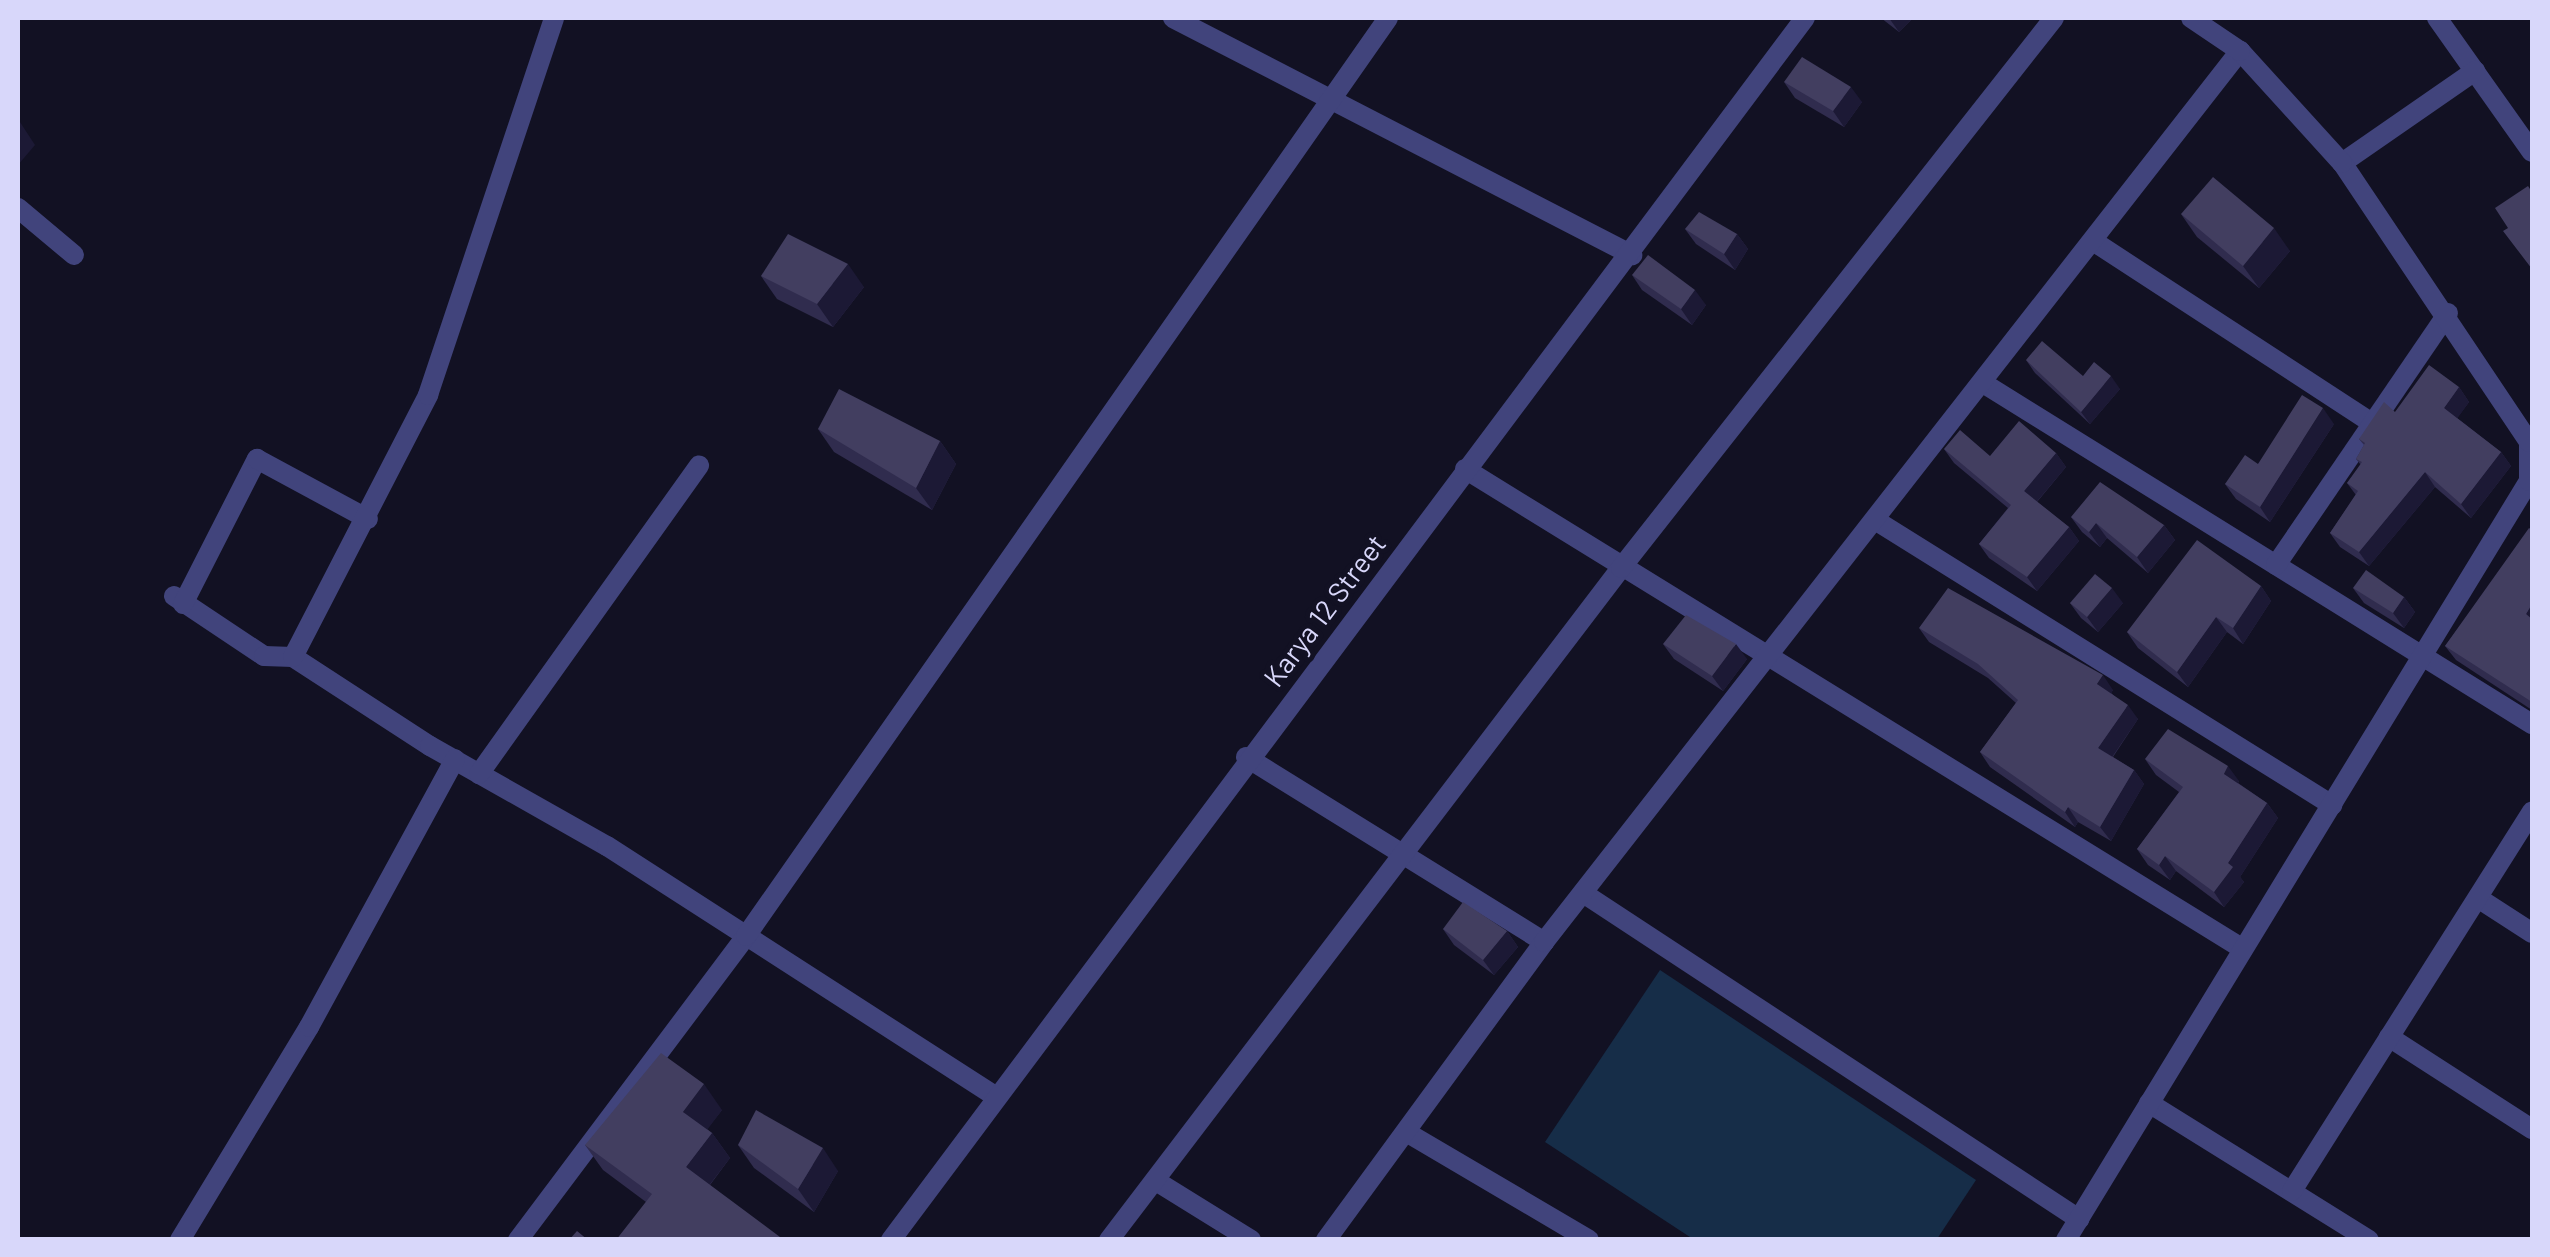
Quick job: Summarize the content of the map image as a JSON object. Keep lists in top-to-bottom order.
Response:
{
  "streets": {
    "street": ["Karya 12 Street"]
  }
}
